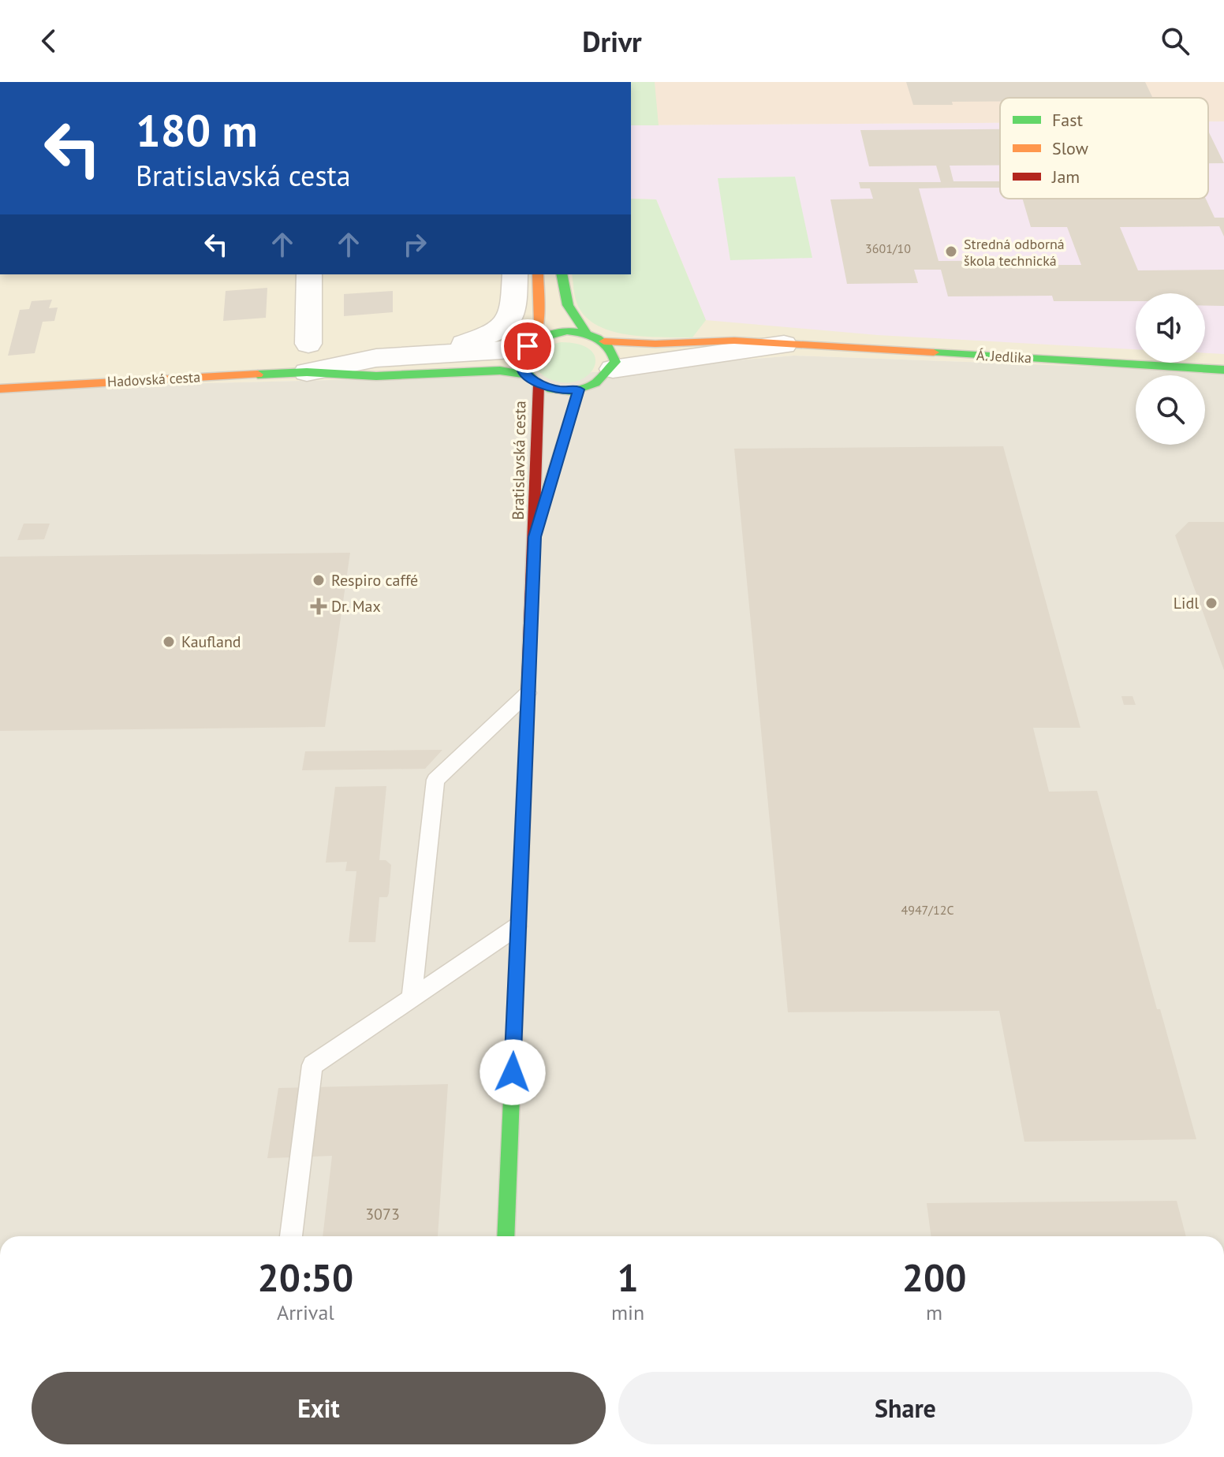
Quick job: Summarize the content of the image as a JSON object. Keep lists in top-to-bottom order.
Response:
{
  "streets": {
    "main road": ["Á. Jedlika", "Hadovská cesta", "Bratislavská cesta"]
  },
  "crossings": [
    ["Á. Jedlika", "Hadovská cesta"],
    ["Á. Jedlika", "Bratislavská cesta"],
    ["Hadovská cesta", "Bratislavská cesta"]
  ],
  "places": {
    "other": [
      "Stredná odborná škola technická",
      "Respiro caffé",
      "Lidl",
      "Kaufland"
    ],
    "health": ["Dr. Max"]
  },
  "house_numbers": ["3601/10", "4947/12C", "3073"],
  "legend": ["Fast", "Slow", "Jam"],
  "page": {
    "header": "Drivr",
    "turn": ["180 m", "Bratislavská cesta"],
    "eta": [
      "20:50",
      "Arrival",
      "1",
      "min",
      "200",
      "m"
    ],
    "buttons": ["Exit", "Share"]
  }
}
